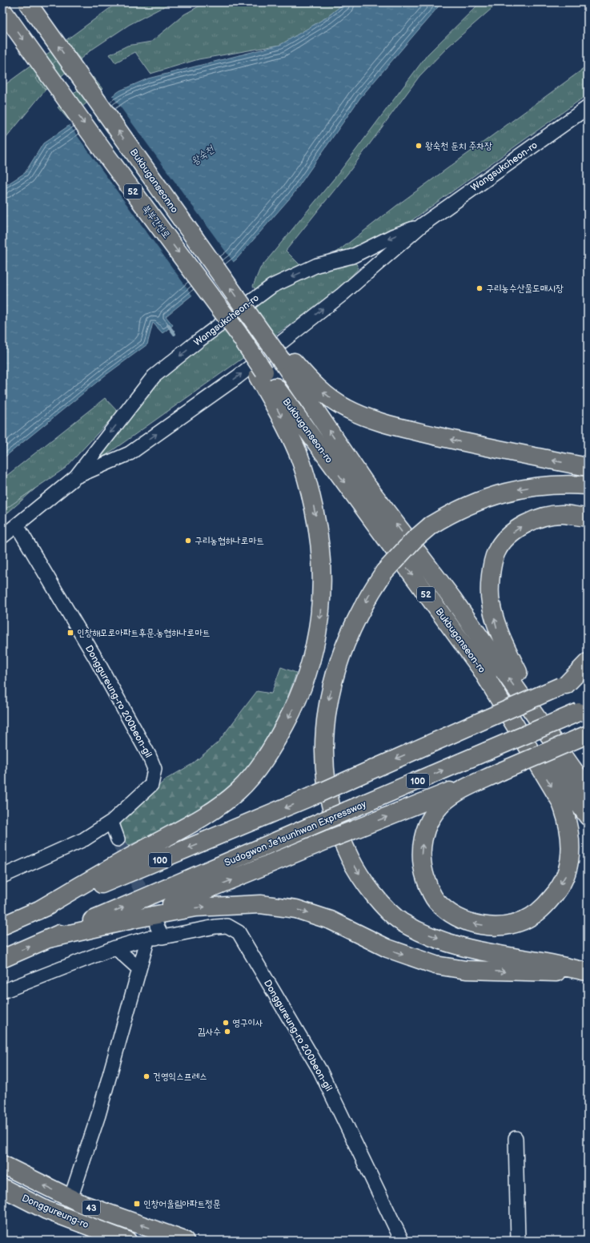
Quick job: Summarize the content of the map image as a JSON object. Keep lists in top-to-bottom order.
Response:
{
  "streets": {
    "main road": [
      "Bukbuganseonno",
      "52",
      "북부간선로",
      "Bukbuganseon-ro",
      "100",
      "Sudogwon Je1sunhwan Expressway",
      "43",
      "Donggureung-ro"
    ],
    "street": ["Wangsukcheon-ro", "Donggureung-ro 200beon-gil"]
  },
  "crossings": [
    ["Wangsukcheon-ro", "Donggureung-ro 200beon-gil"],
    ["Bukbuganseonno", "Bukbuganseon-ro"],
    ["북부간선로", "Bukbuganseon-ro"]
  ],
  "one_way": ["Bukbuganseonno", "북부간선로"],
  "water": ["왕숙천"],
  "places": {
    "other": [
      "왕숙천 둔치 주차장",
      "구리농수산물도매시장",
      "구리농협하나로마트",
      "영구이사",
      "김사수",
      "건영익스프레스"
    ],
    "transit": ["인창해모로아파트후문.농협하나로마트", "인창어울림아파트정문"]
  }
}
